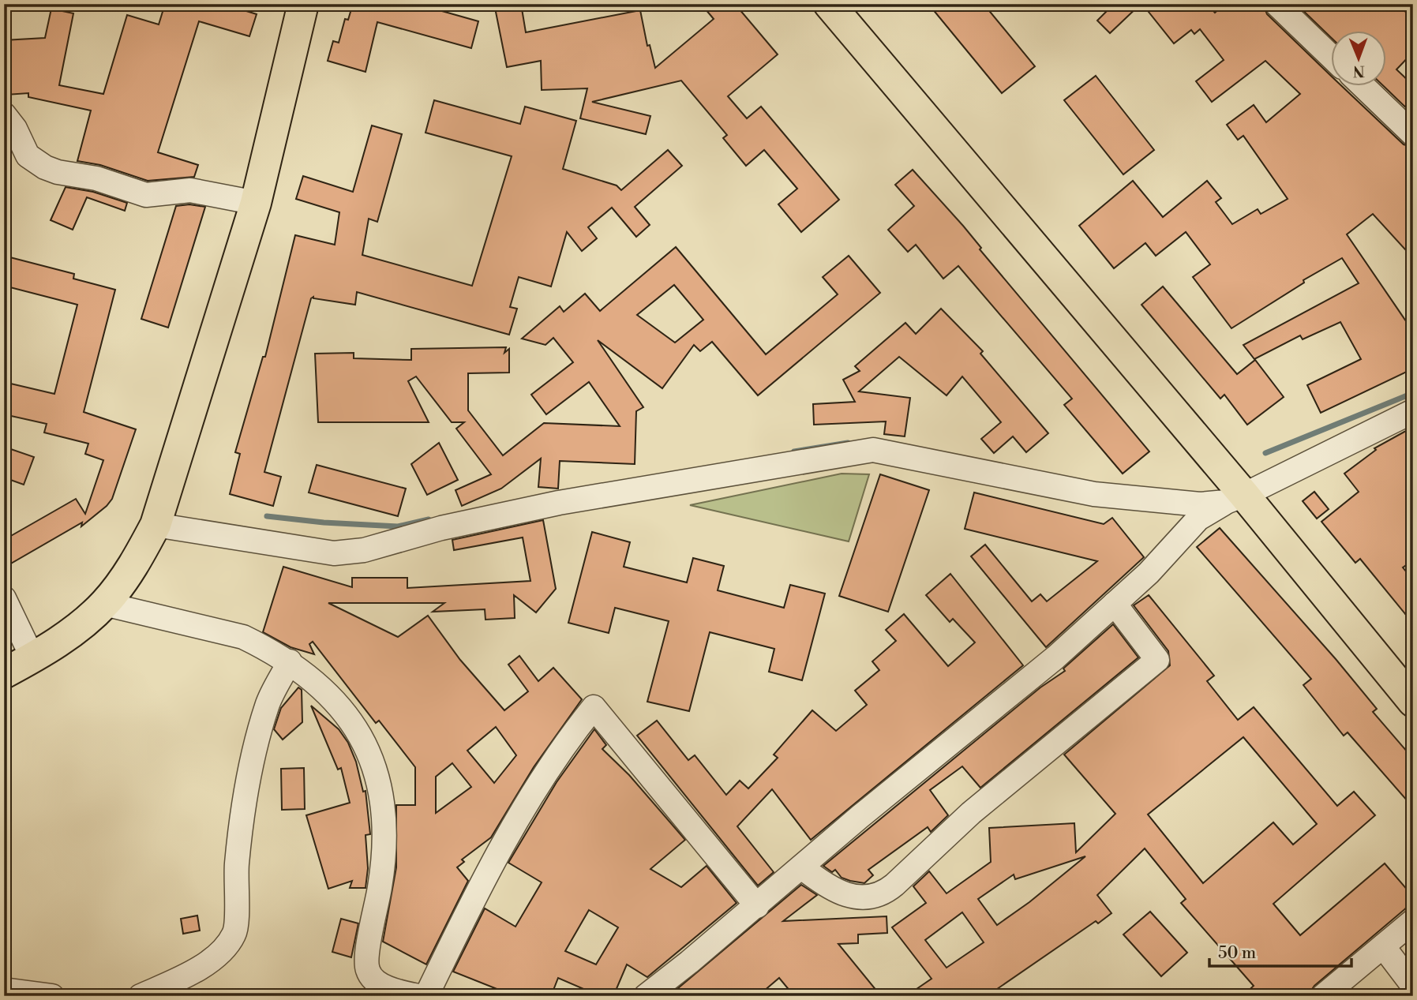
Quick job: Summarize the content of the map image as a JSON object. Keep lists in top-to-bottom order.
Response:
{
  "scale_bar": "50 m",
  "north": "bottom"
}
